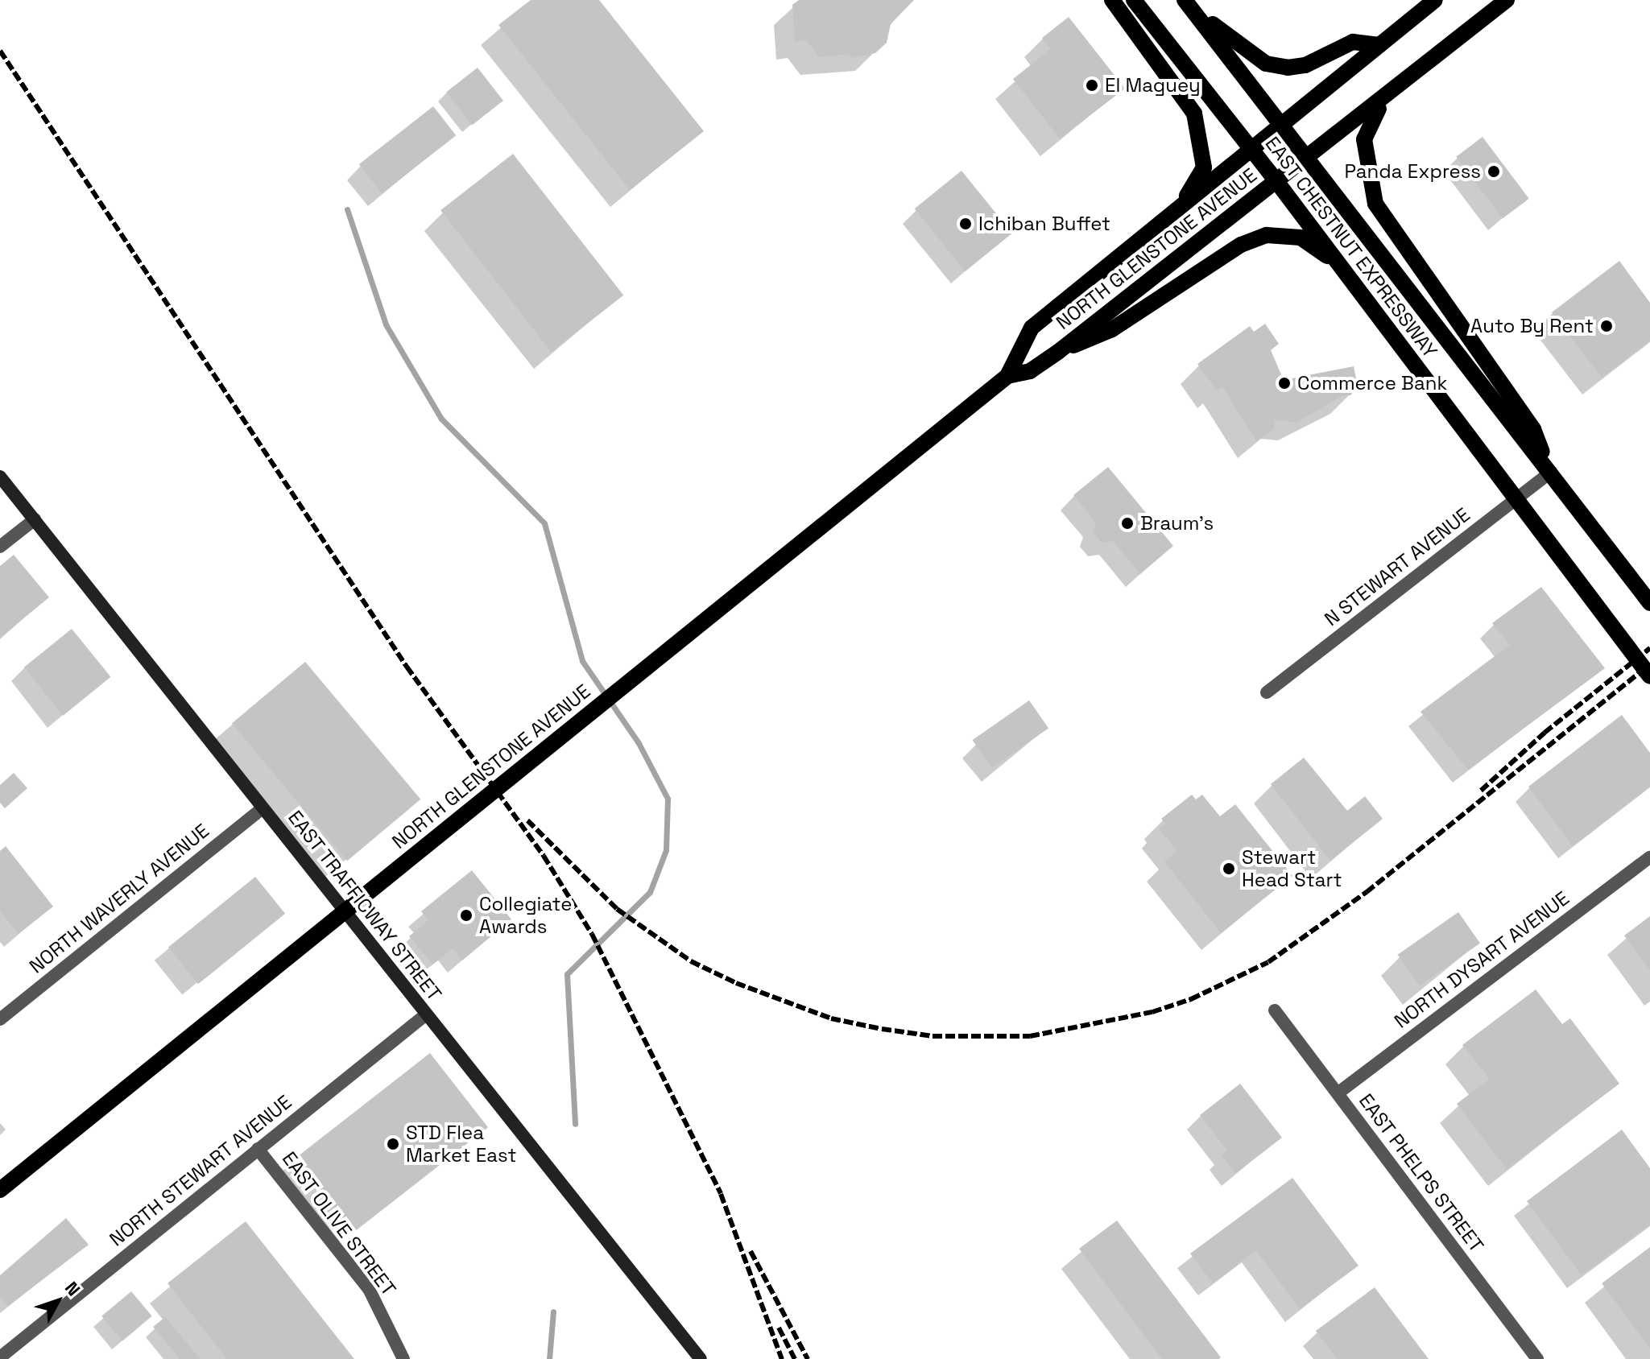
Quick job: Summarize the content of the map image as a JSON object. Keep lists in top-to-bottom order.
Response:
{
  "streets": {
    "main road": ["EAST CHESTNUT EXPRESSWAY", "NORTH GLENSTONE AVENUE", "EAST TRAFFICWAY STREET"],
    "street": [
      "N STEWART AVENUE",
      "NORTH WAVERLY AVENUE",
      "NORTH DYSART AVENUE",
      "NORTH STEWART AVENUE",
      "EAST PHELPS STREET",
      "EAST OLIVE STREET"
    ]
  },
  "crossings": [
    ["EAST CHESTNUT EXPRESSWAY", "NORTH GLENSTONE AVENUE"],
    ["EAST CHESTNUT EXPRESSWAY", "N STEWART AVENUE"],
    ["NORTH WAVERLY AVENUE", "EAST TRAFFICWAY STREET"],
    ["EAST TRAFFICWAY STREET", "NORTH STEWART AVENUE"],
    ["NORTH DYSART AVENUE", "EAST PHELPS STREET"],
    ["NORTH STEWART AVENUE", "EAST OLIVE STREET"]
  ],
  "places": [
    "El Maguey",
    "Panda Express",
    "Ichiban Buffet",
    "Auto By Rent",
    "Commerce Bank",
    "Braum's",
    "Stewart Head Start",
    "Collegiate Awards",
    "STD Flea Market East"
  ],
  "north": "top right"
}
